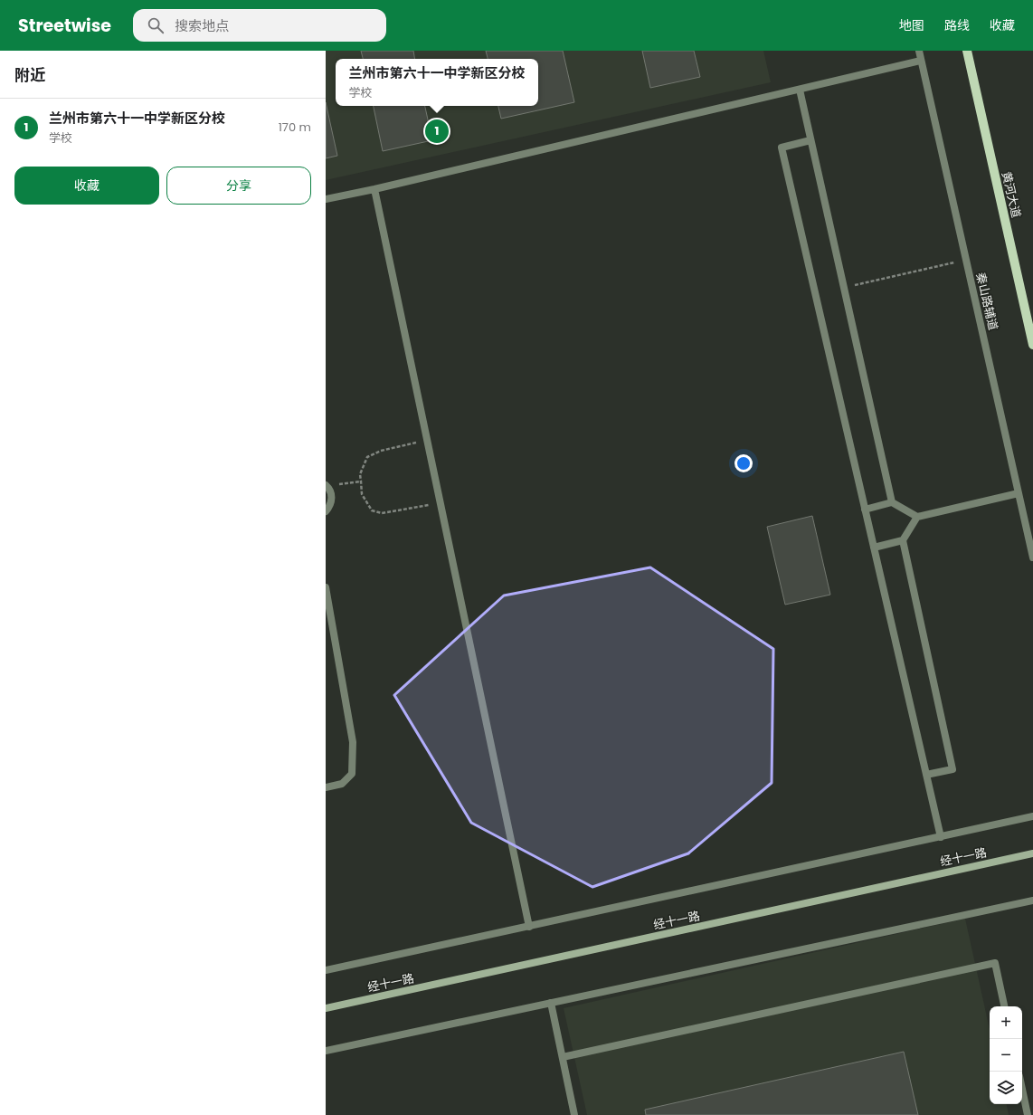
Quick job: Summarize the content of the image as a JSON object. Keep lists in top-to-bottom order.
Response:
{
  "streets": {
    "main road": ["黄河大道"],
    "street": ["秦山路辅道", "经十一路"]
  },
  "page": {
    "header": "Streetwise",
    "search": "搜索地点",
    "nav": ["地图", "路线", "收藏"],
    "heading": "附近",
    "popup": ["兰州市第六十一中学新区分校", "学校"],
    "list": [
      {
        "mark": "1",
        "name": "兰州市第六十一中学新区分校",
        "note": "学校",
        "value": "170 m"
      }
    ],
    "pins": "1",
    "buttons": ["收藏", "分享"],
    "map_buttons": ["+", "−"]
  }
}
